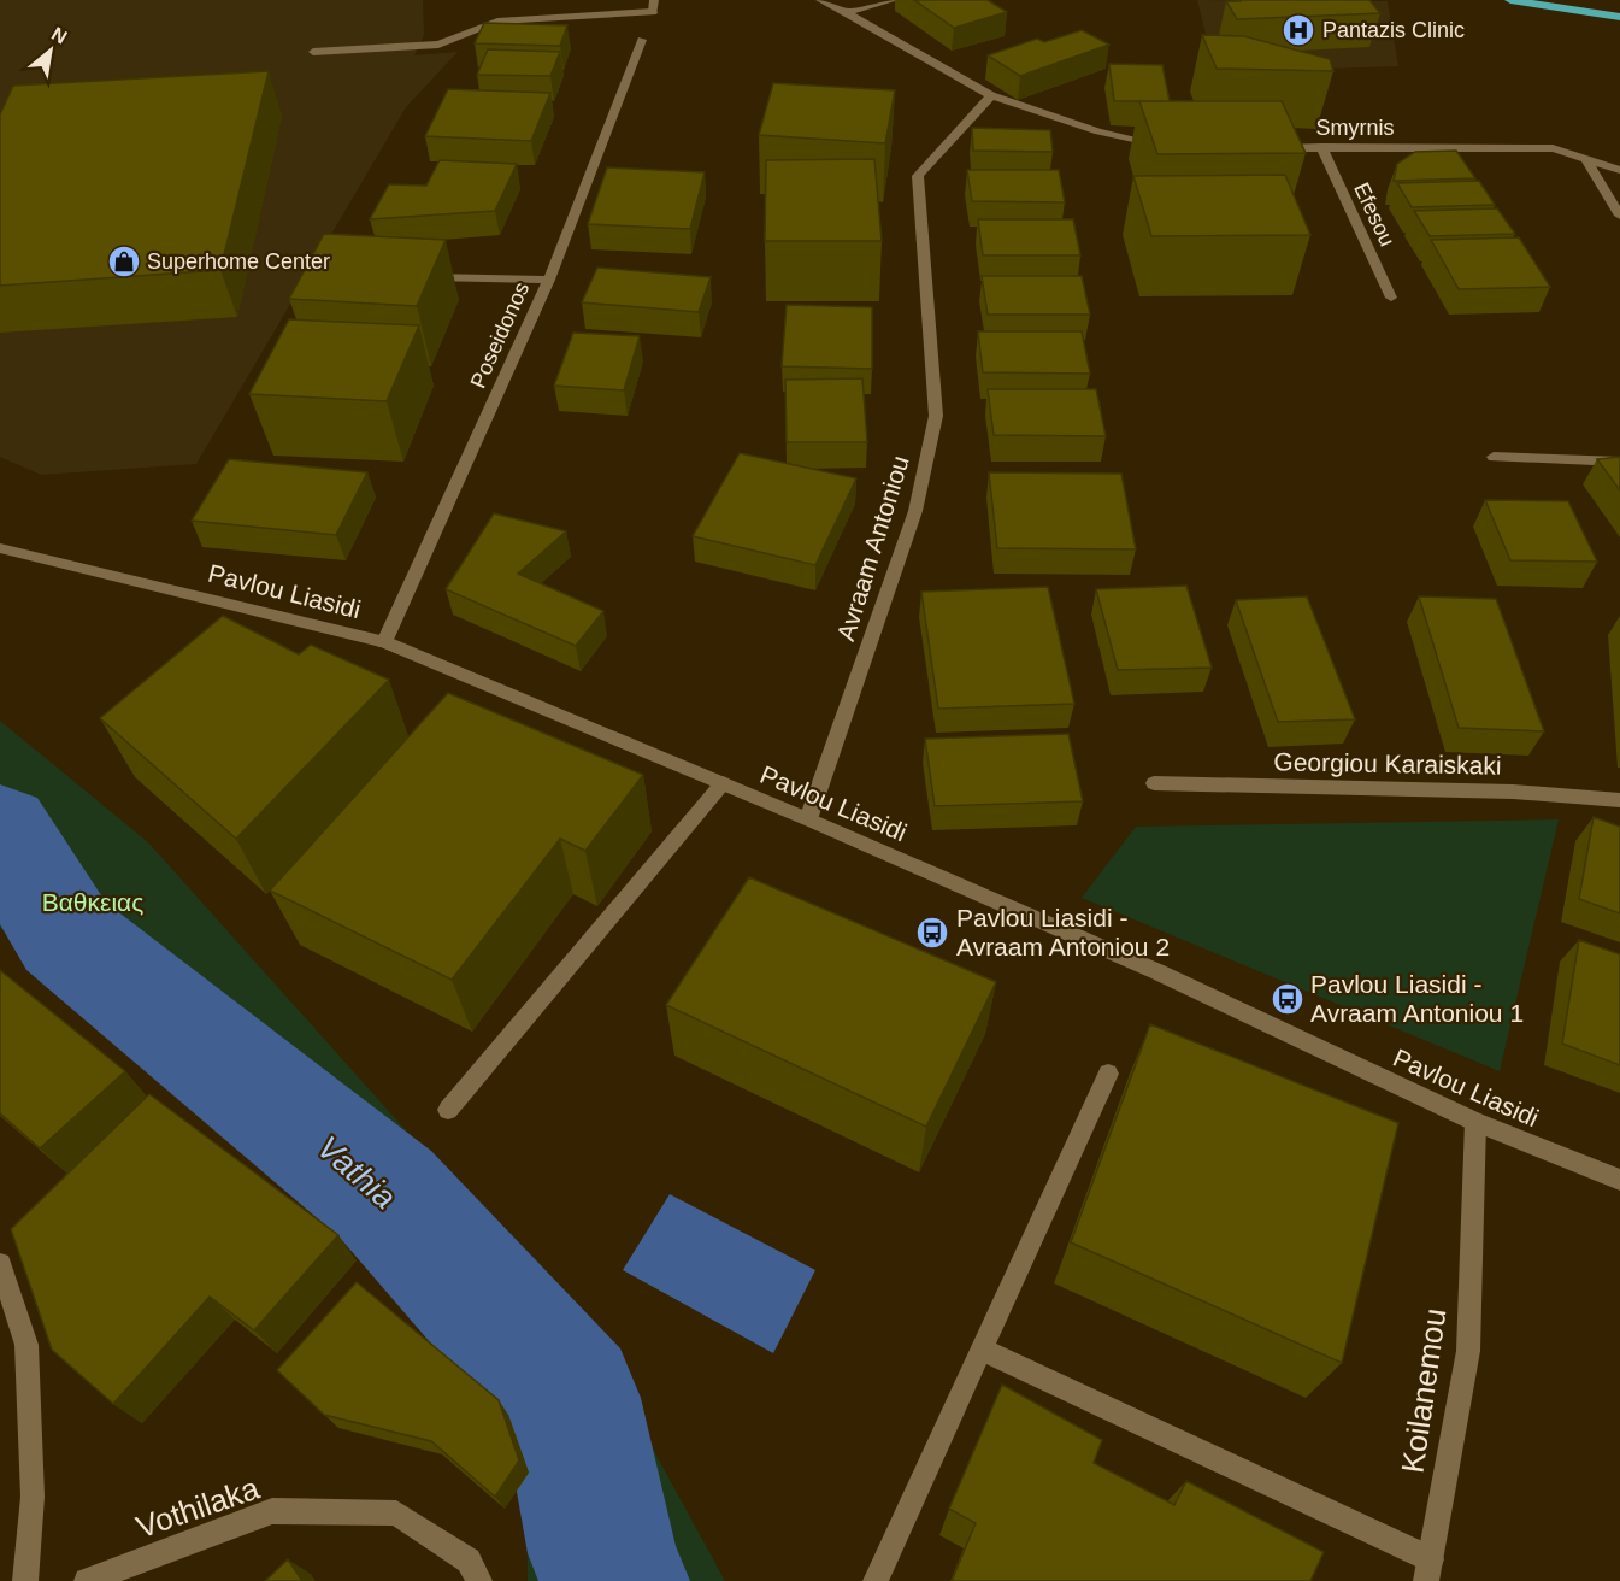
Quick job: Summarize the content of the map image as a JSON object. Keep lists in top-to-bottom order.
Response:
{
  "streets": {
    "street": [
      "Smyrnis",
      "Efesou",
      "Poseidonos",
      "Avraam Antoniou",
      "Pavlou Liasidi",
      "Georgiou Karaiskaki",
      "Koilanemou",
      "Vothilaka"
    ]
  },
  "crossings": [
    ["Smyrnis", "Efesou"],
    ["Poseidonos", "Pavlou Liasidi"],
    ["Avraam Antoniou", "Pavlou Liasidi"],
    ["Pavlou Liasidi", "Koilanemou"]
  ],
  "water": ["Vathia"],
  "parks": ["Βαθκειας"],
  "places": {
    "hospital": ["Pantazis Clinic"],
    "shop": ["Superhome Center"],
    "bus stop": ["Pavlou Liasidi - Avraam Antoniou 2", "Pavlou Liasidi - Avraam Antoniou 1"]
  },
  "north": "top right"
}
